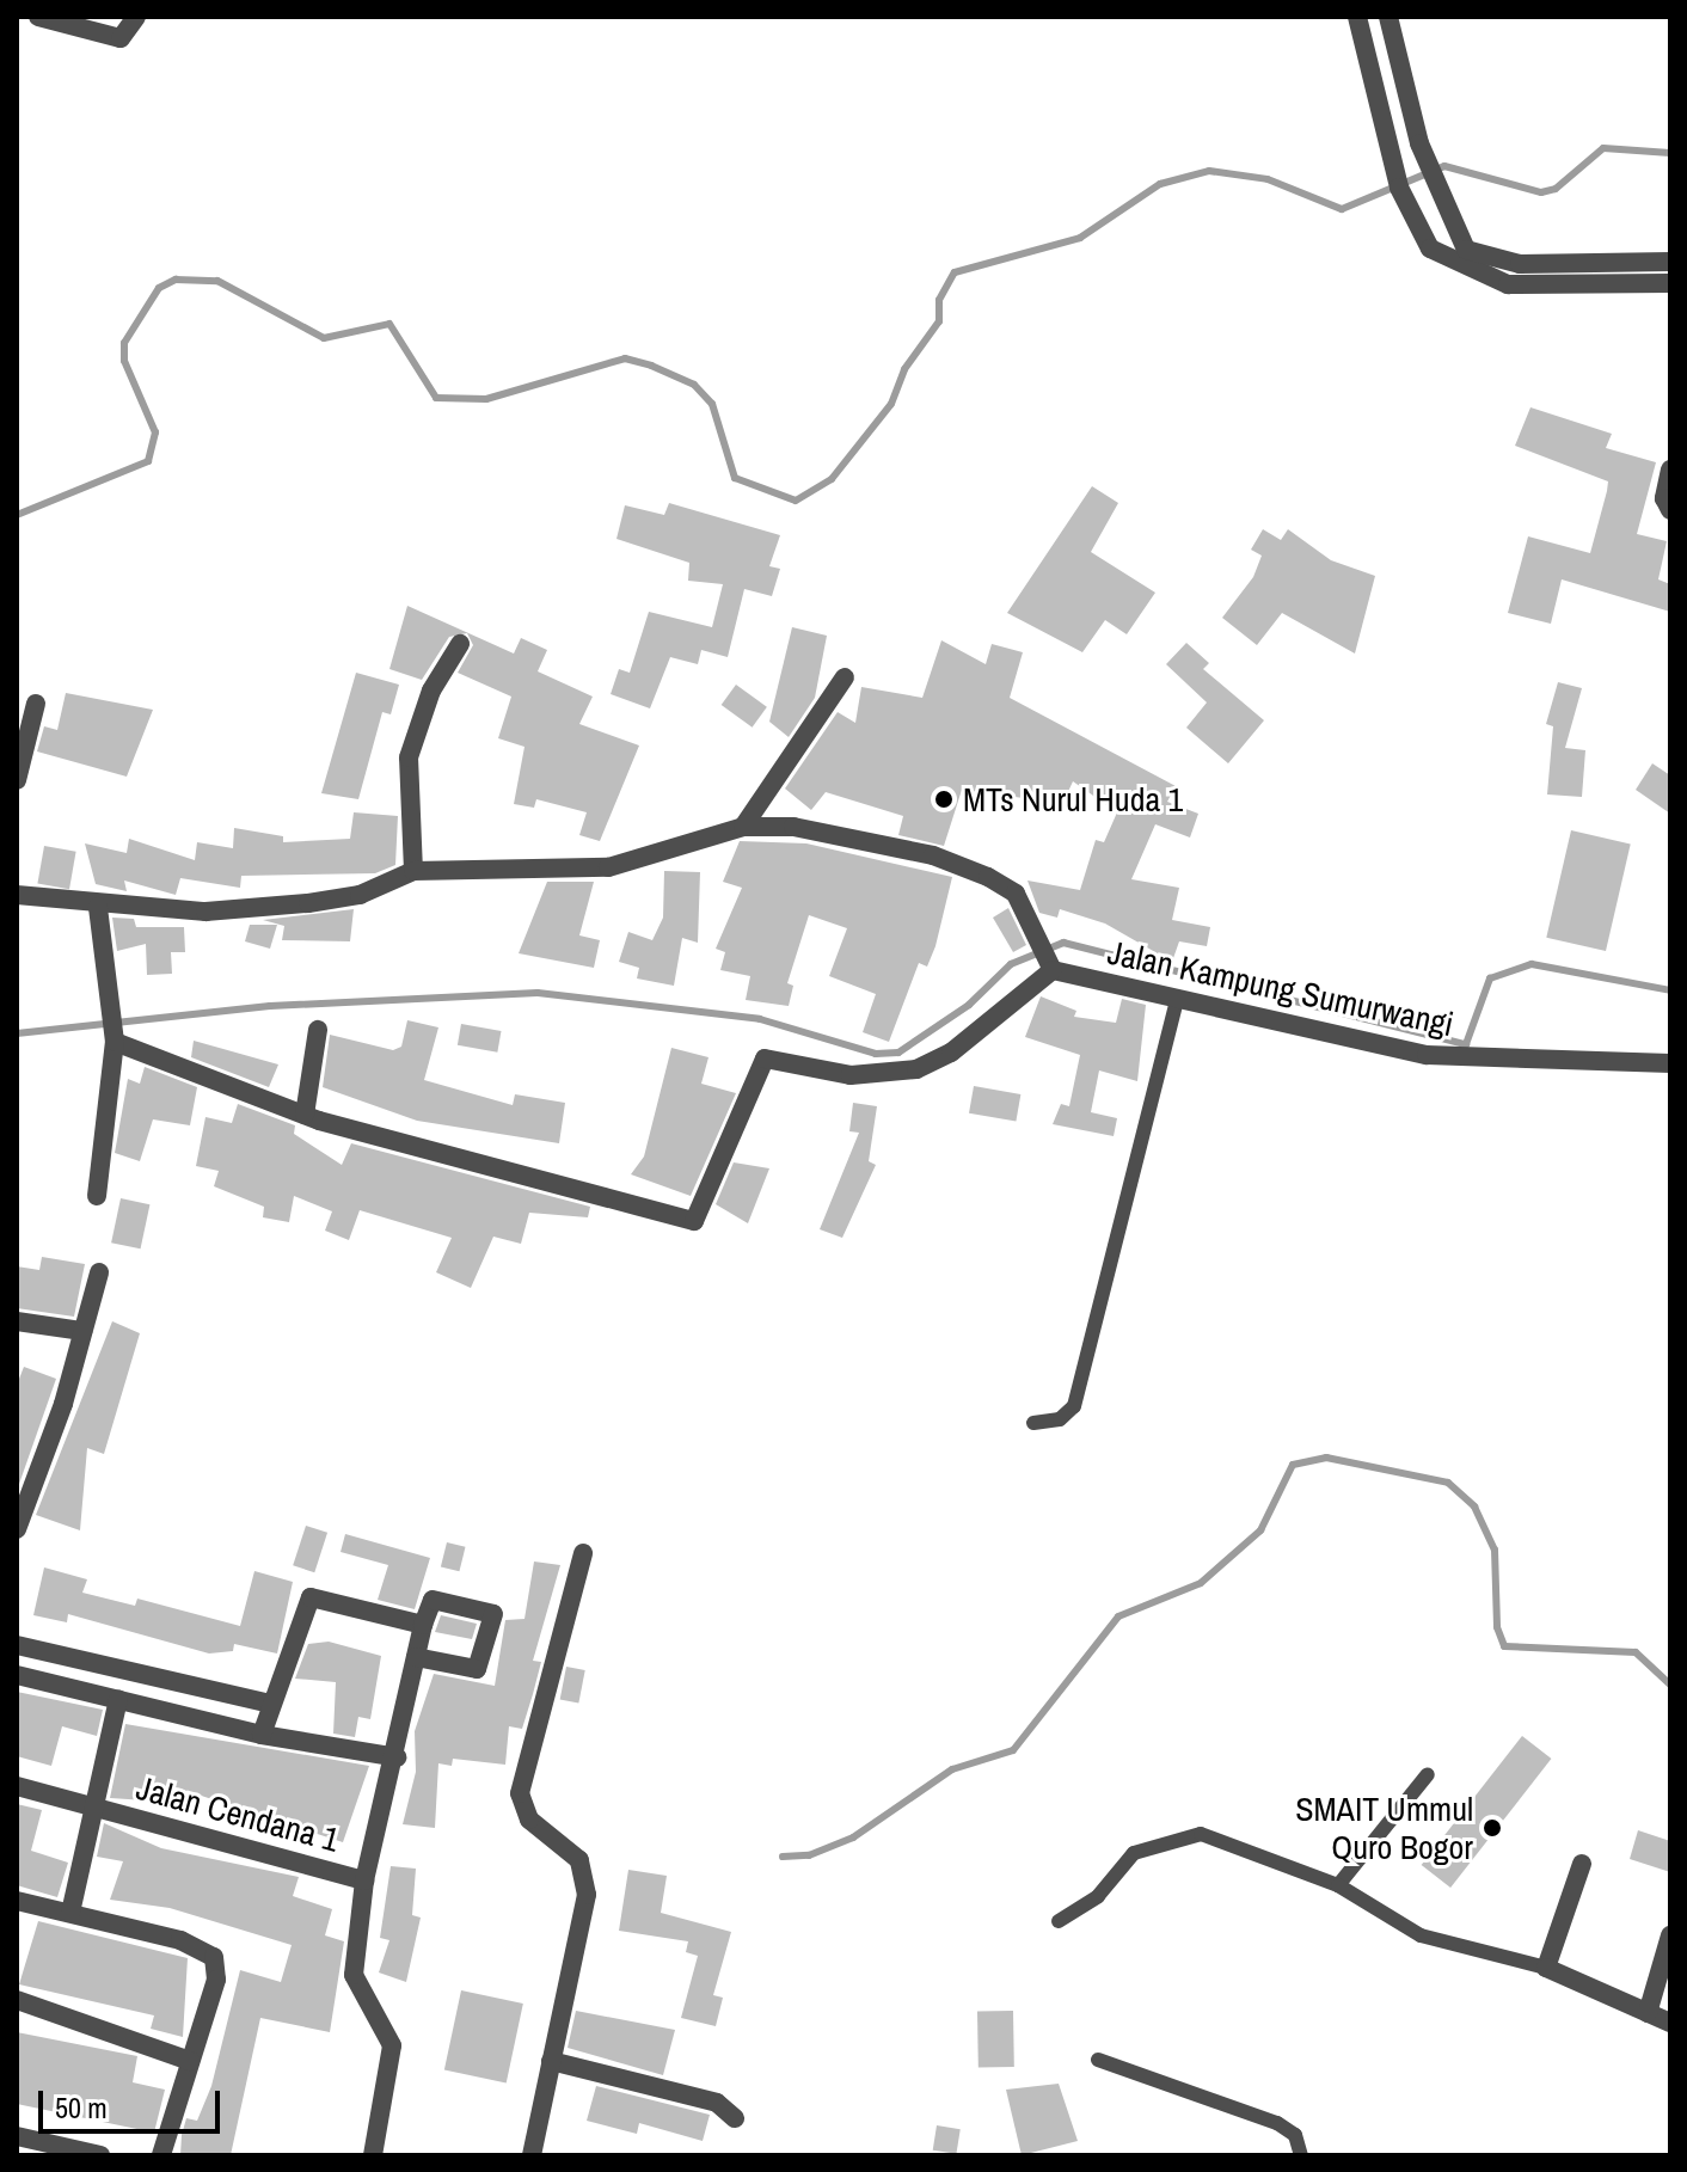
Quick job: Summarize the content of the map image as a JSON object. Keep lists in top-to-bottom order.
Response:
{
  "streets": {
    "street": ["Jalan Kampung Sumurwangi", "Jalan Cendana 1"]
  },
  "places": ["MTs Nurul Huda 1", "SMAIT Ummul Quro Bogor"],
  "scale_bar": "50 m"
}
